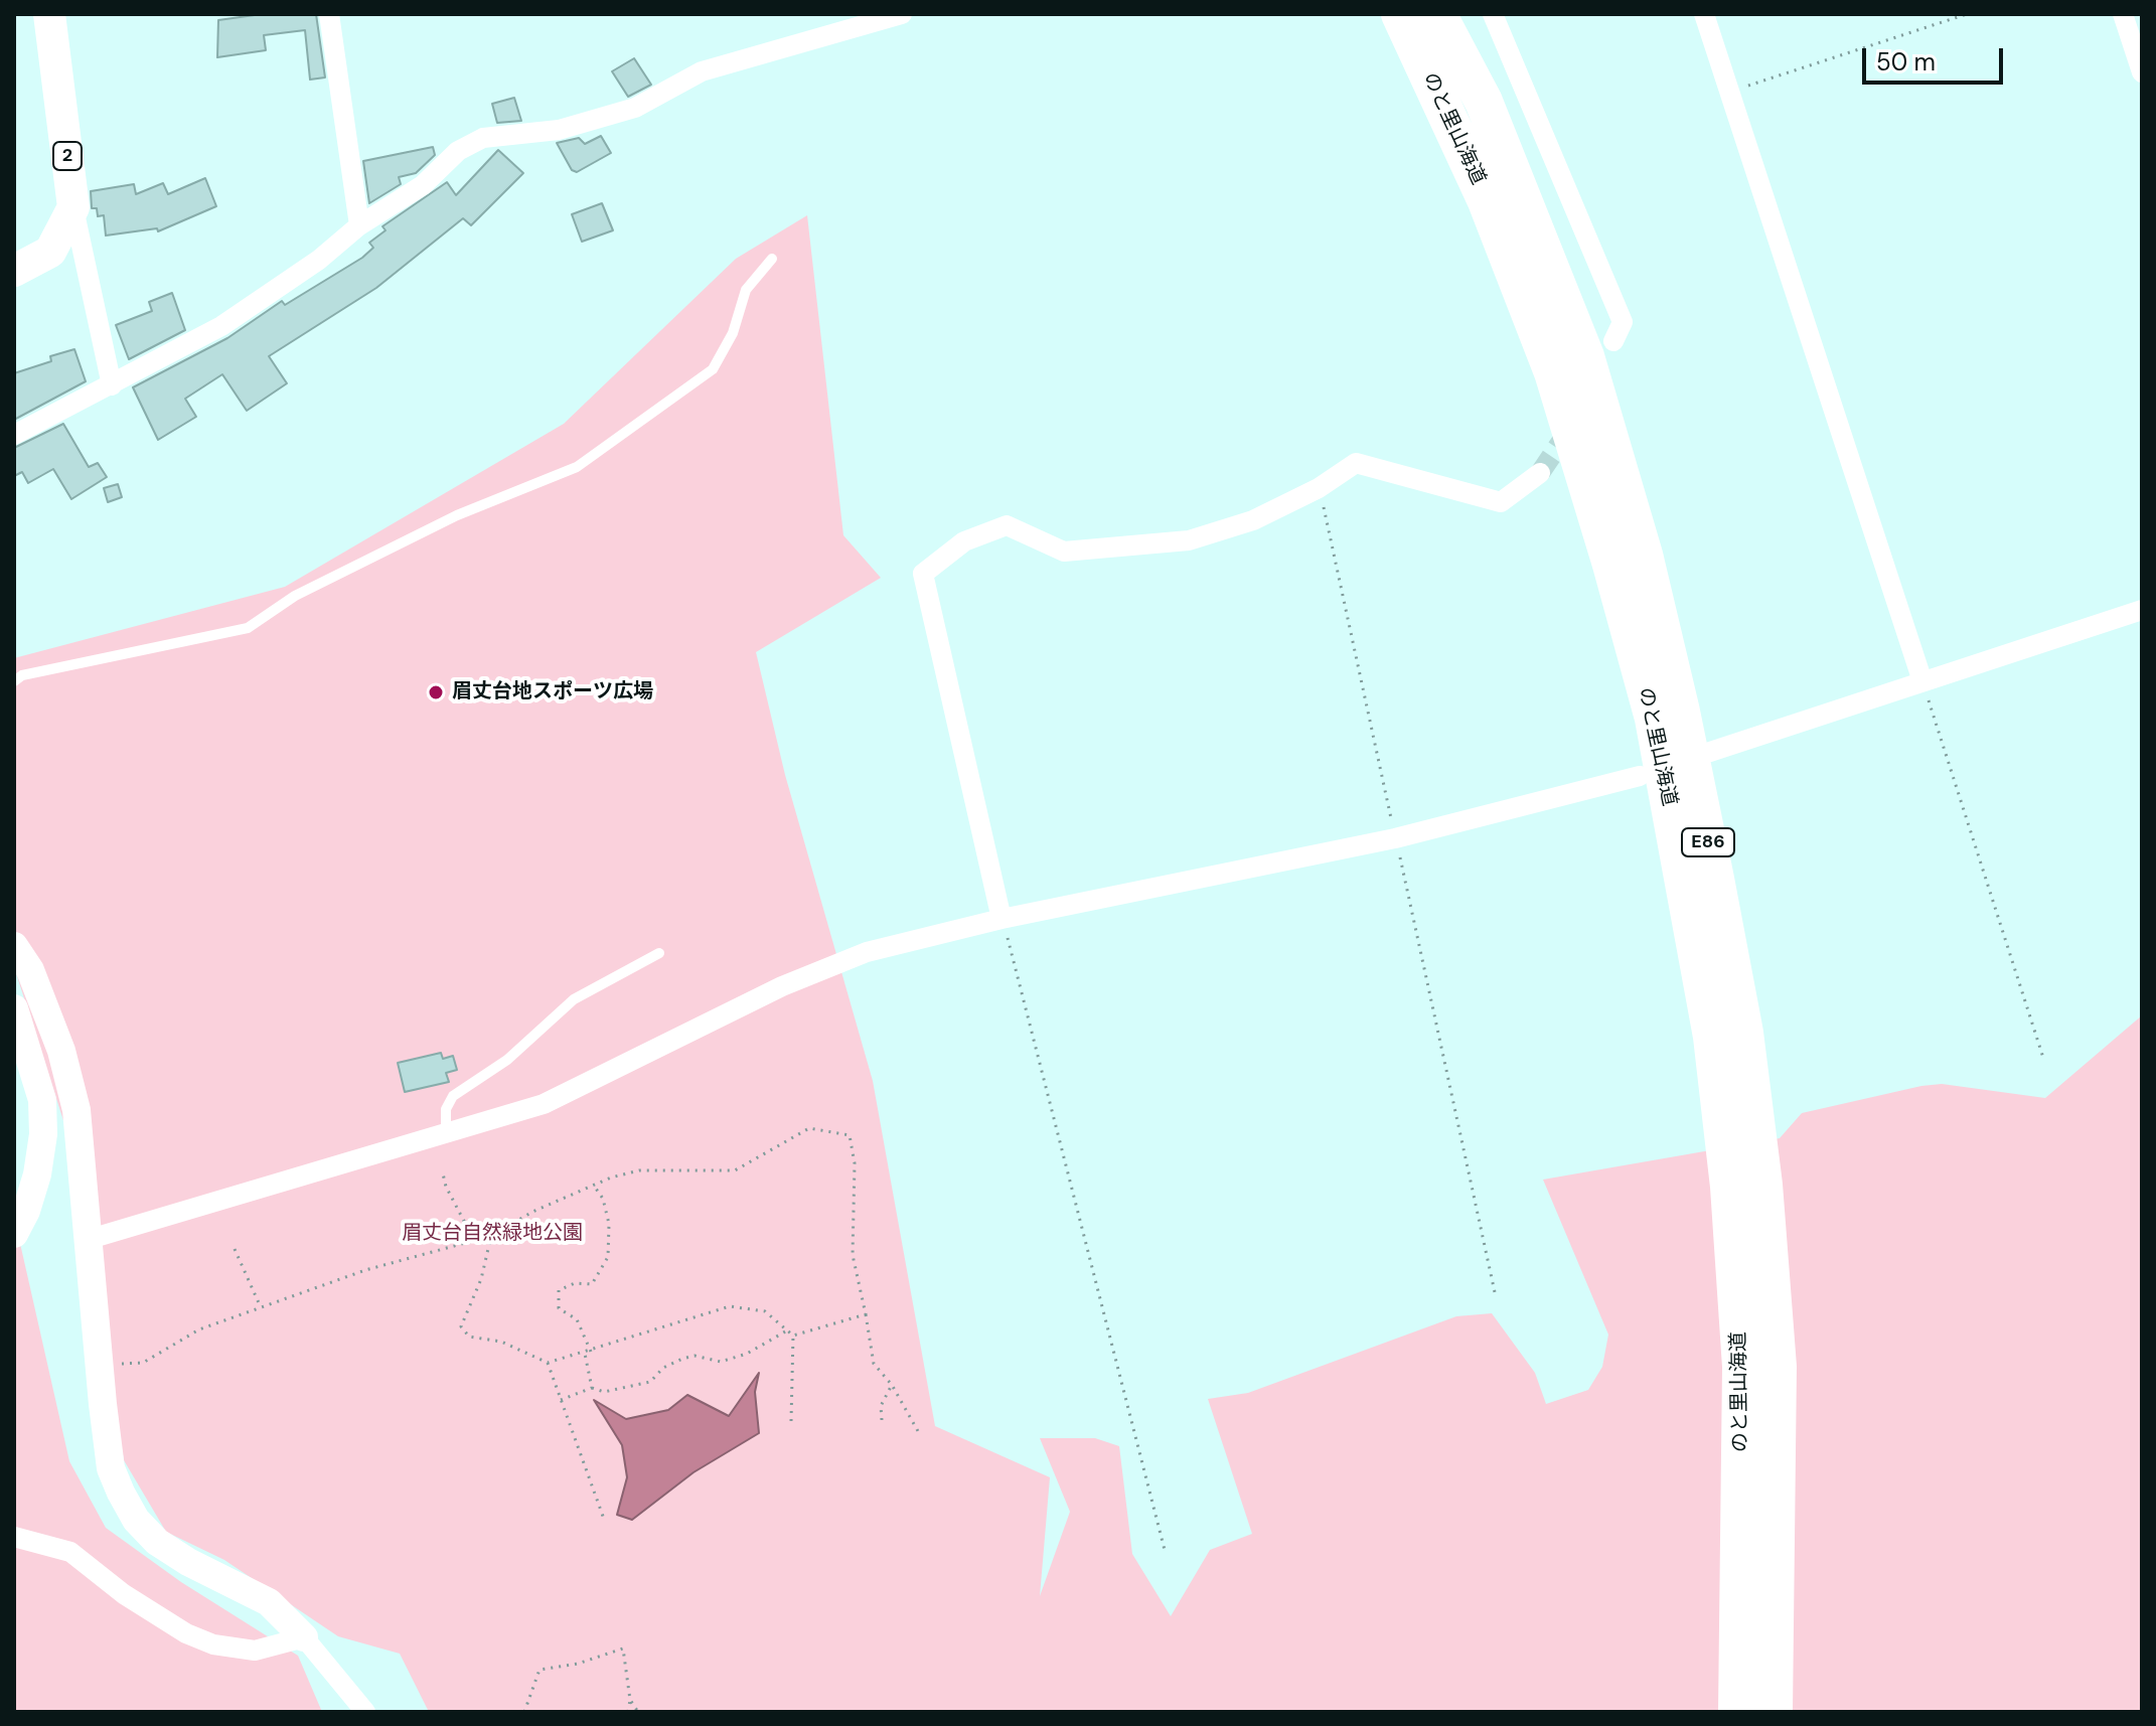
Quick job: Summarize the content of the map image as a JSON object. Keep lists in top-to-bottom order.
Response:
{
  "streets": {
    "highway": ["のと里山海道", "E86"],
    "main road": ["2"]
  },
  "parks": ["眉丈台自然緑地公園"],
  "places": ["眉丈台地スポーツ広場"],
  "scale_bar": "50 m"
}
